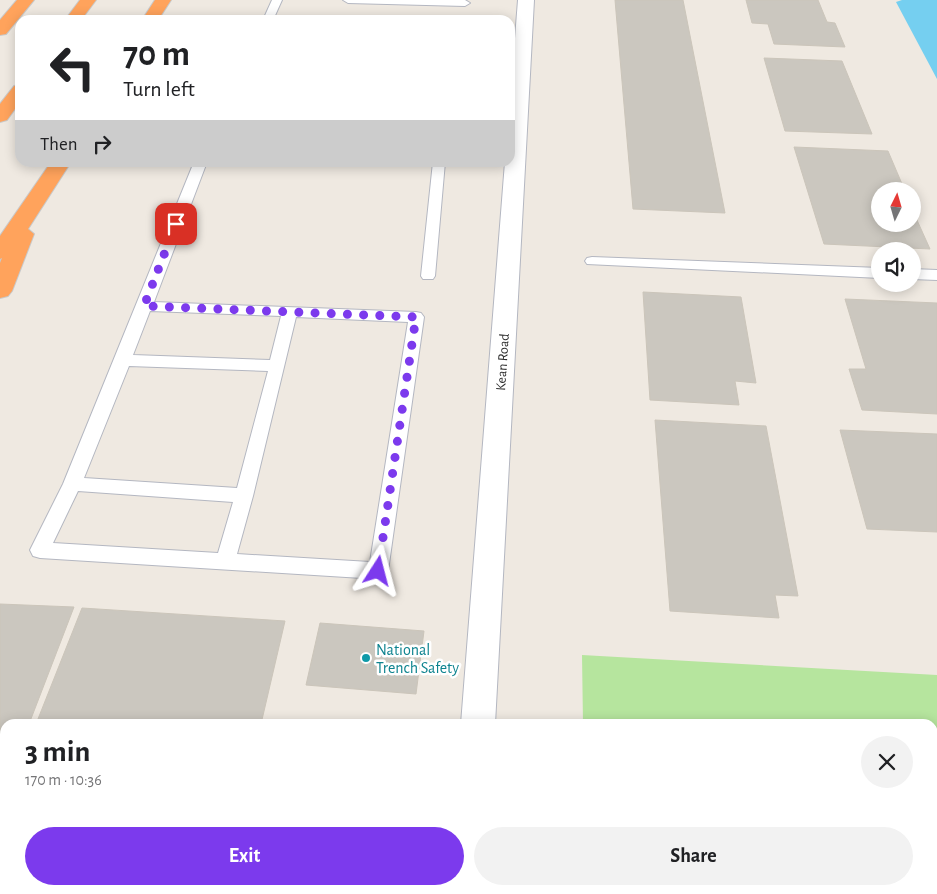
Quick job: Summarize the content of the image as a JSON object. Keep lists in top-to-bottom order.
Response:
{
  "streets": {
    "street": ["Kean Road"]
  },
  "places": ["National Trench Safety"],
  "north": "top",
  "page": {
    "turn": ["70 m", "Turn left"],
    "then": "Then",
    "heading": ["3 min", "170 m · 10:36"],
    "buttons": ["Exit", "Share"]
  }
}
